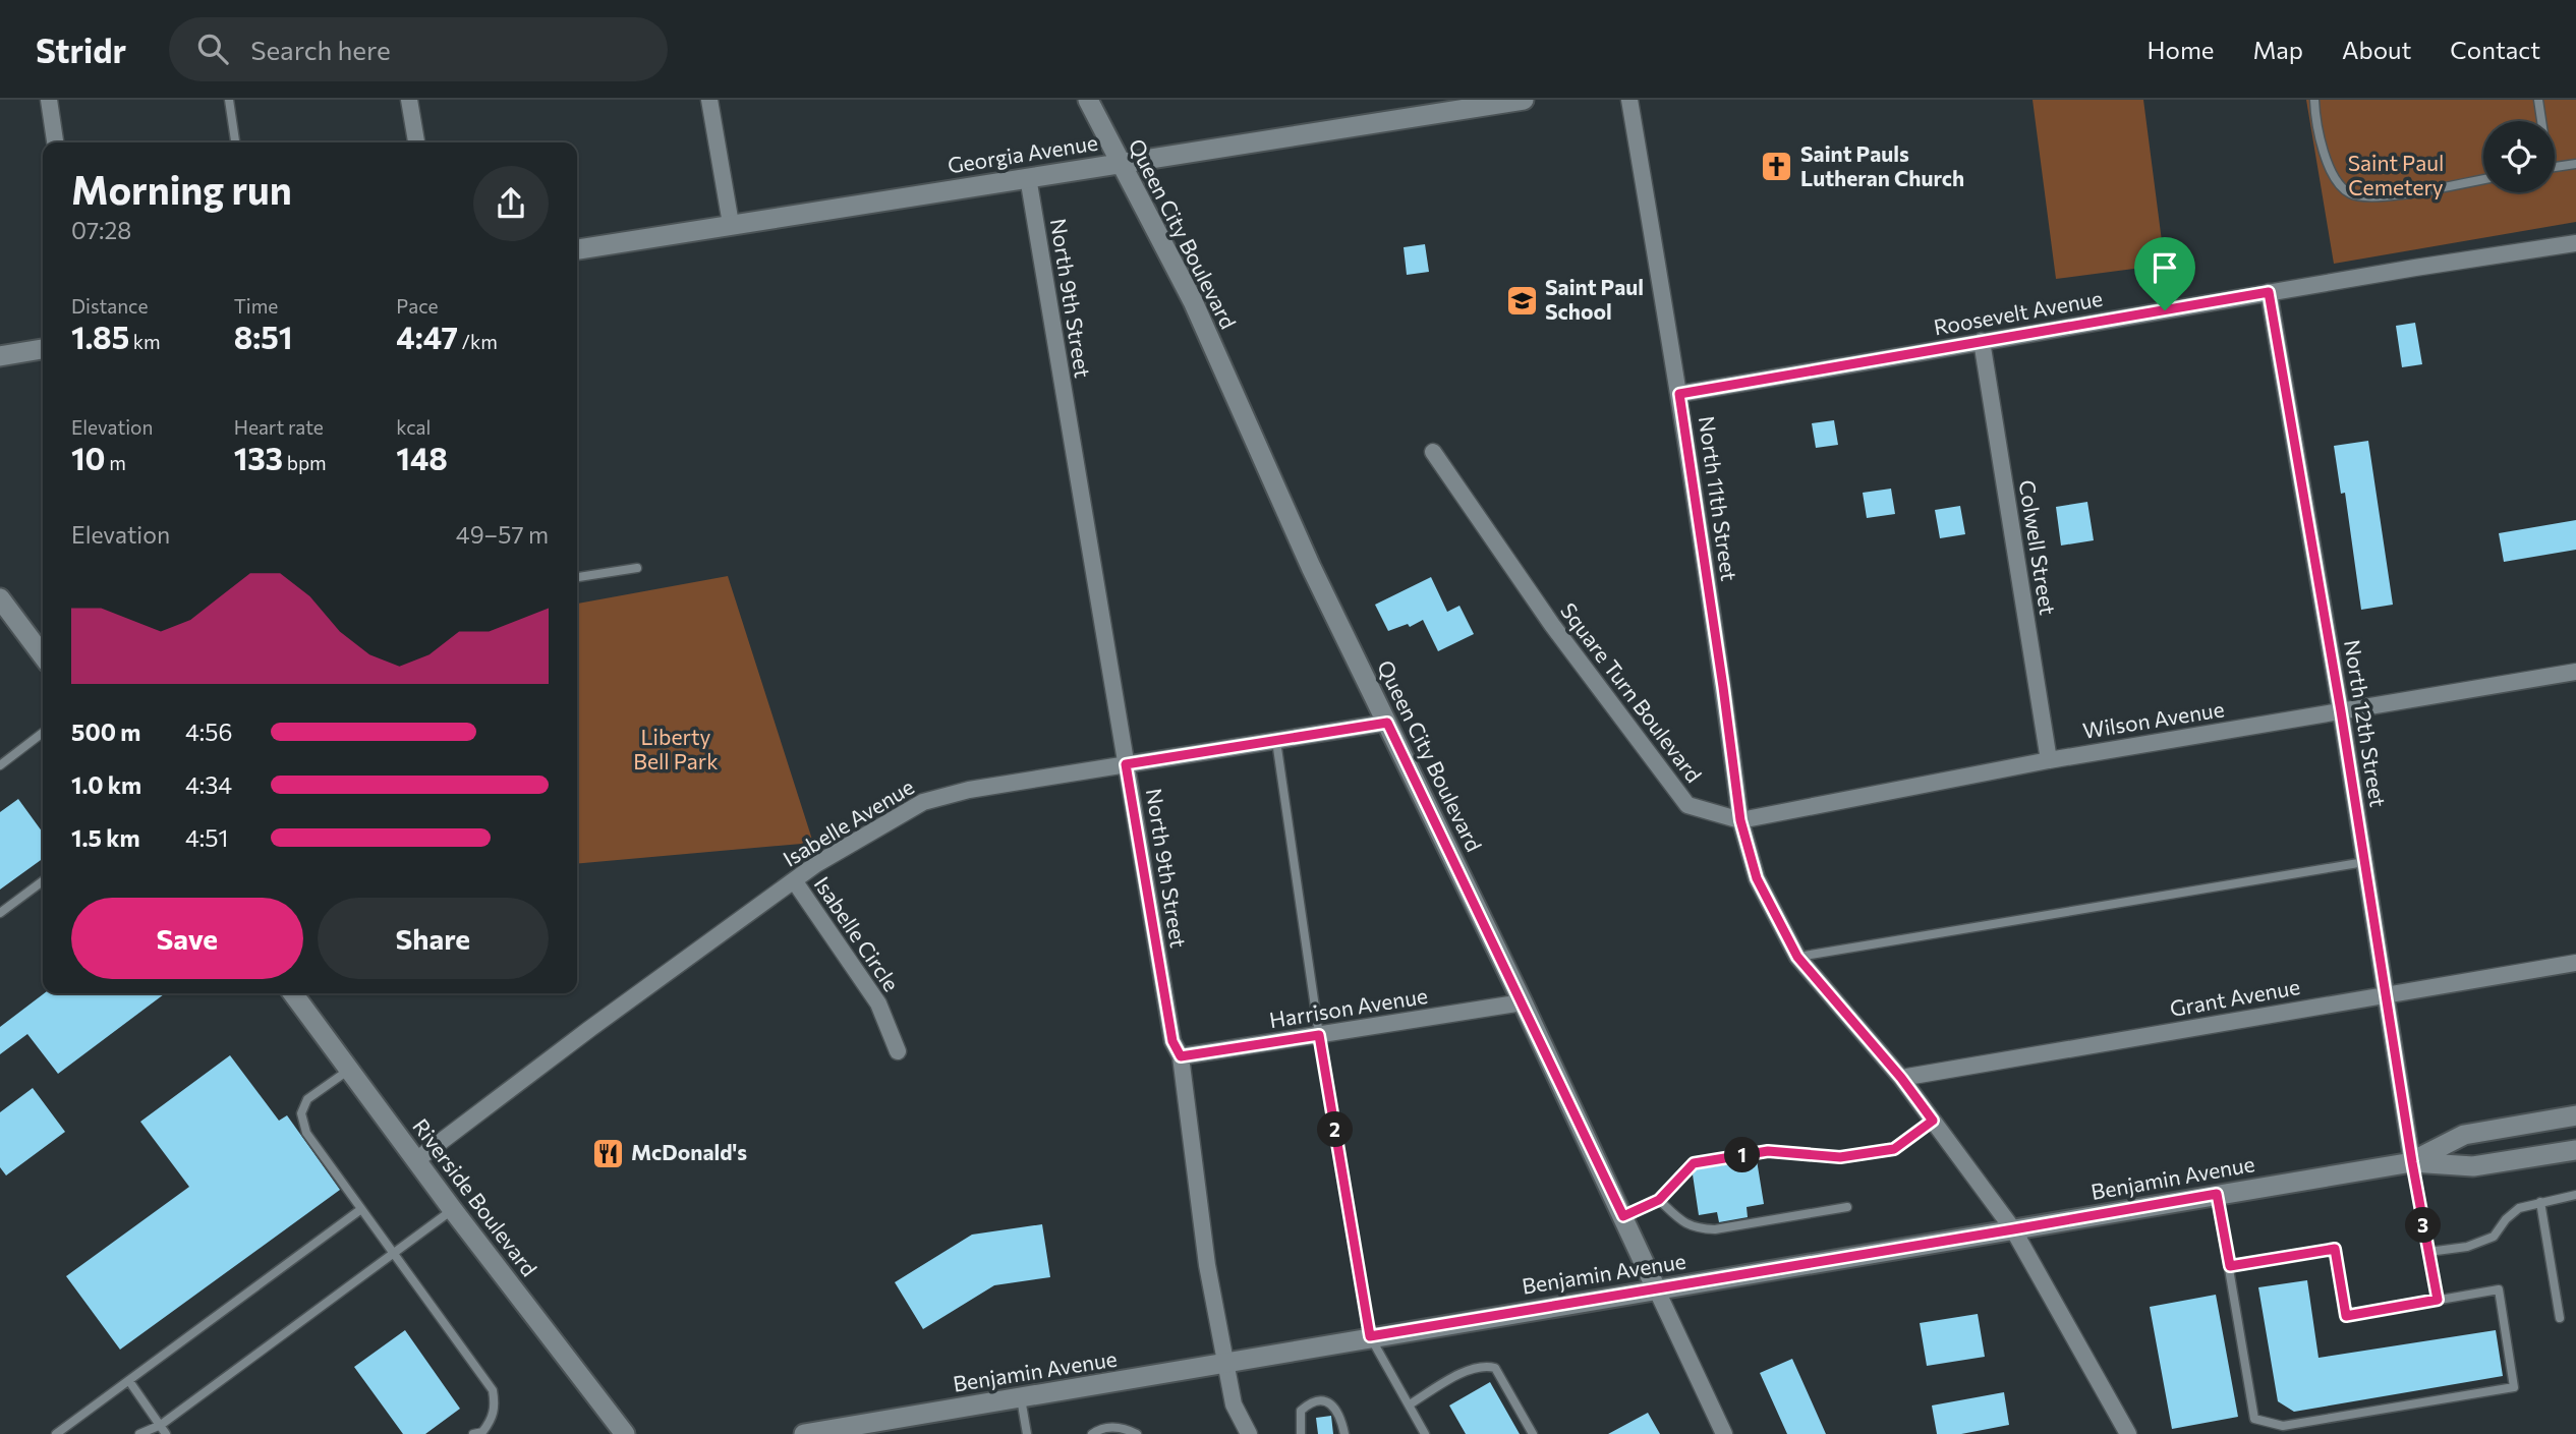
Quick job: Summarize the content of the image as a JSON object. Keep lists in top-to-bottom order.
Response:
{
  "streets": {
    "main road": [
      "Georgia Avenue",
      "Queen City Boulevard",
      "Benjamin Avenue",
      "Riverside Boulevard"
    ],
    "street": [
      "North 9th Street",
      "Roosevelt Avenue",
      "North 11th Street",
      "Colwell Street",
      "Square Turn Boulevard",
      "Wilson Avenue",
      "North 12th Street",
      "Isabelle Avenue",
      "Isabelle Circle",
      "Grant Avenue",
      "Harrison Avenue"
    ]
  },
  "crossings": [
    ["Georgia Avenue", "Queen City Boulevard"],
    ["Georgia Avenue", "North 9th Street"],
    ["Queen City Boulevard", "Isabelle Avenue"],
    ["Queen City Boulevard", "Harrison Avenue"],
    ["Queen City Boulevard", "Benjamin Avenue"],
    ["North 9th Street", "Isabelle Avenue"],
    ["North 9th Street", "Harrison Avenue"],
    ["North 9th Street", "Benjamin Avenue"],
    ["Roosevelt Avenue", "North 11th Street"],
    ["Roosevelt Avenue", "Colwell Street"],
    ["Roosevelt Avenue", "North 12th Street"],
    ["North 11th Street", "Square Turn Boulevard"],
    ["North 11th Street", "Wilson Avenue"],
    ["Colwell Street", "Wilson Avenue"],
    ["Square Turn Boulevard", "Wilson Avenue"],
    ["Wilson Avenue", "North 12th Street"],
    ["North 12th Street", "Grant Avenue"],
    ["North 12th Street", "Benjamin Avenue"],
    ["Isabelle Avenue", "Isabelle Circle"],
    ["Isabelle Avenue", "Riverside Boulevard"]
  ],
  "parks": ["Saint Paul Cemetery", "Liberty Bell Park"],
  "places": {
    "church": ["Saint Pauls Lutheran Church"],
    "school or university": ["Saint Paul School"],
    "restaurant": ["McDonald's"]
  },
  "page": {
    "header": "Stridr",
    "search": "Search here",
    "nav": [
      "Home",
      "Map",
      "About",
      "Contact"
    ],
    "heading": ["Morning run", "07:28"],
    "stats": [
      ["Distance", "1.85 km"],
      ["Time", "8:51"],
      ["Pace", "4:47 /km"],
      ["Elevation", "10 m"],
      ["Heart rate", "133 bpm"],
      ["kcal", "148"]
    ],
    "chart": ["Elevation", "49–57 m"],
    "list": [
      {
        "name": "500 m",
        "note": "4:56"
      },
      {
        "name": "1.0 km",
        "note": "4:34"
      },
      {
        "name": "1.5 km",
        "note": "4:51"
      }
    ],
    "buttons": ["Save", "Share"],
    "pins": ["2", "1", "3"]
  }
}
